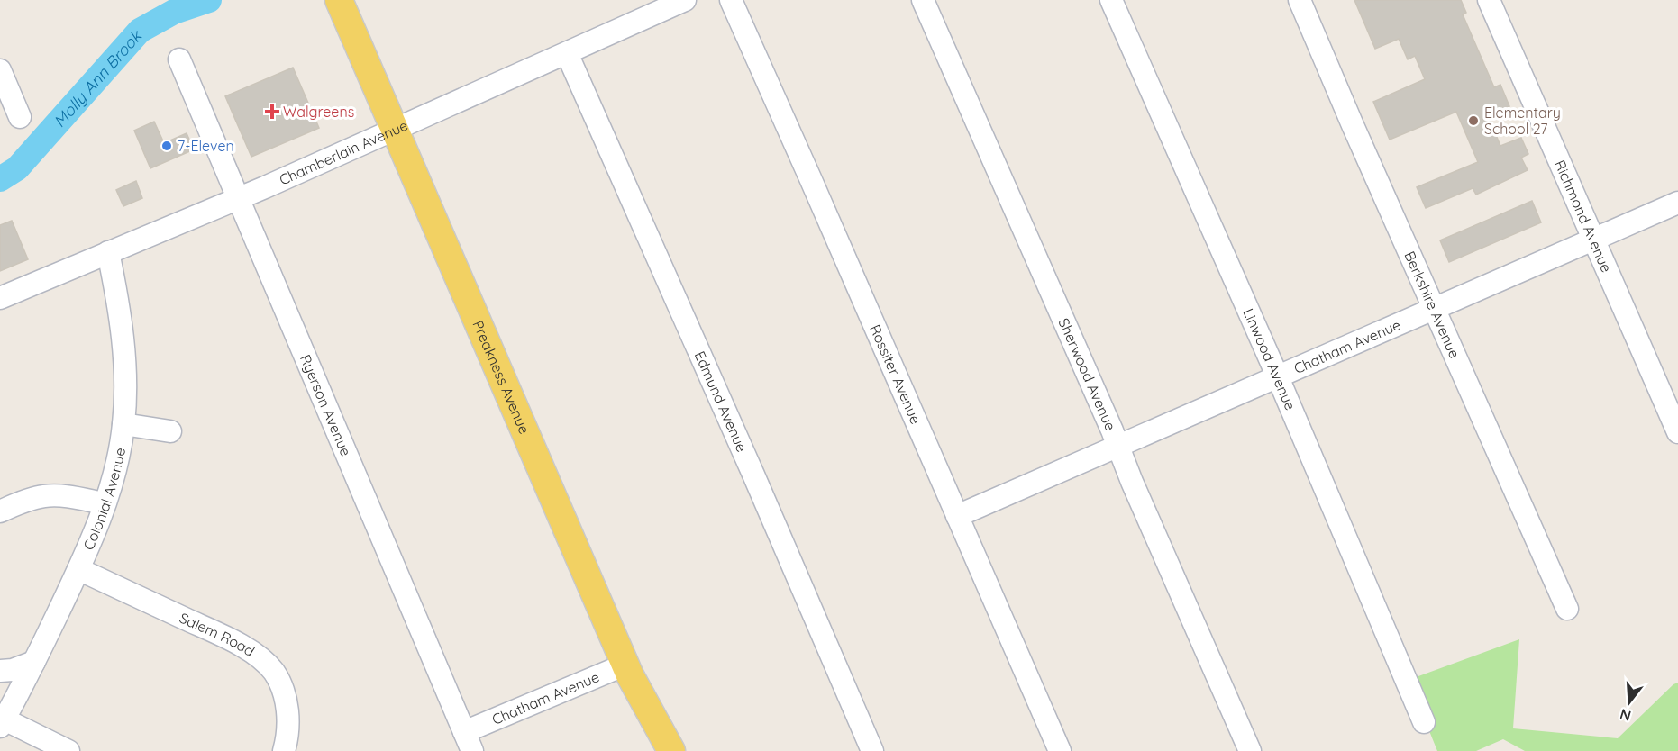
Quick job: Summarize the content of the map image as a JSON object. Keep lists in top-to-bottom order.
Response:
{
  "streets": {
    "main road": ["Preakness Avenue"],
    "street": [
      "Chamberlain Avenue",
      "Richmond Avenue",
      "Berkshire Avenue",
      "Chatham Avenue",
      "Linwood Avenue",
      "Rossiter Avenue",
      "Sherwood Avenue",
      "Edmund Avenue",
      "Ryerson Avenue",
      "Colonial Avenue",
      "Salem Road"
    ]
  },
  "crossings": [
    ["Chamberlain Avenue", "Preakness Avenue"],
    ["Chamberlain Avenue", "Edmund Avenue"],
    ["Chamberlain Avenue", "Ryerson Avenue"],
    ["Chamberlain Avenue", "Colonial Avenue"],
    ["Richmond Avenue", "Chatham Avenue"],
    ["Berkshire Avenue", "Chatham Avenue"],
    ["Chatham Avenue", "Linwood Avenue"],
    ["Chatham Avenue", "Rossiter Avenue"],
    ["Chatham Avenue", "Sherwood Avenue"],
    ["Chatham Avenue", "Preakness Avenue"],
    ["Chatham Avenue", "Ryerson Avenue"],
    ["Colonial Avenue", "Salem Road"]
  ],
  "water": ["Molly Ann Brook"],
  "places": {
    "health": ["Walgreens"],
    "other": ["Elementary School 27", "7-Eleven"]
  },
  "north": "bottom"
}
